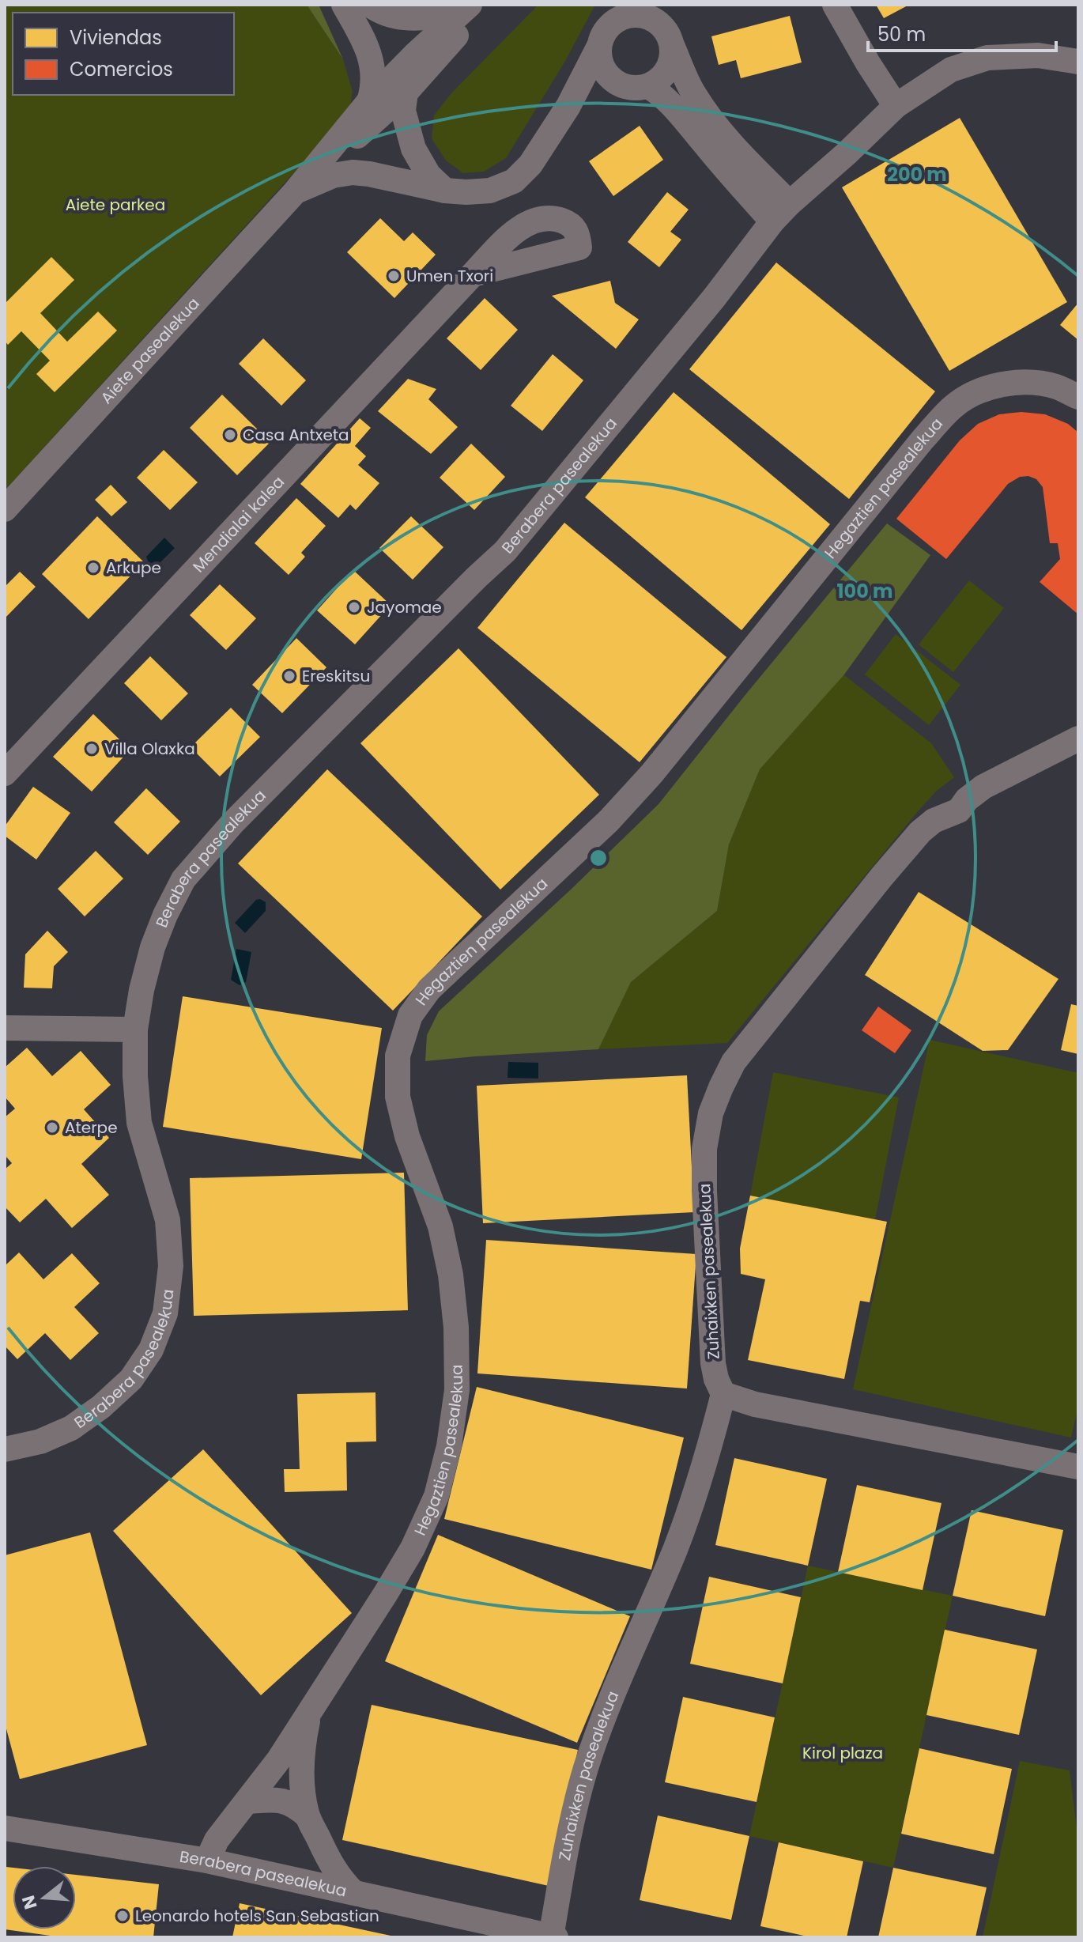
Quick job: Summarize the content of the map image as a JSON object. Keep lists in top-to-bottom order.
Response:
{
  "streets": {
    "street": [
      "Aiete pasealekua",
      "Berabera pasealekua",
      "Hegaztien pasealekua",
      "Mendialai kalea",
      "Zuhaixken pasealekua"
    ]
  },
  "crossings": [
    ["Berabera pasealekua", "Hegaztien pasealekua"],
    ["Berabera pasealekua", "Zuhaixken pasealekua"]
  ],
  "parks": ["Aiete parkea", "Kirol plaza"],
  "places": [
    "Umen Txori",
    "Casa Antxeta",
    "Arkupe",
    "Jayomae",
    "Ereskitsu",
    "Villa Olaxka",
    "Aterpe",
    "Leonardo hotels San Sebastian"
  ],
  "legend": ["Viviendas", "Comercios"],
  "scale_bar": "50 m",
  "north": "left",
  "rings": ["200 m", "100 m"]
}
